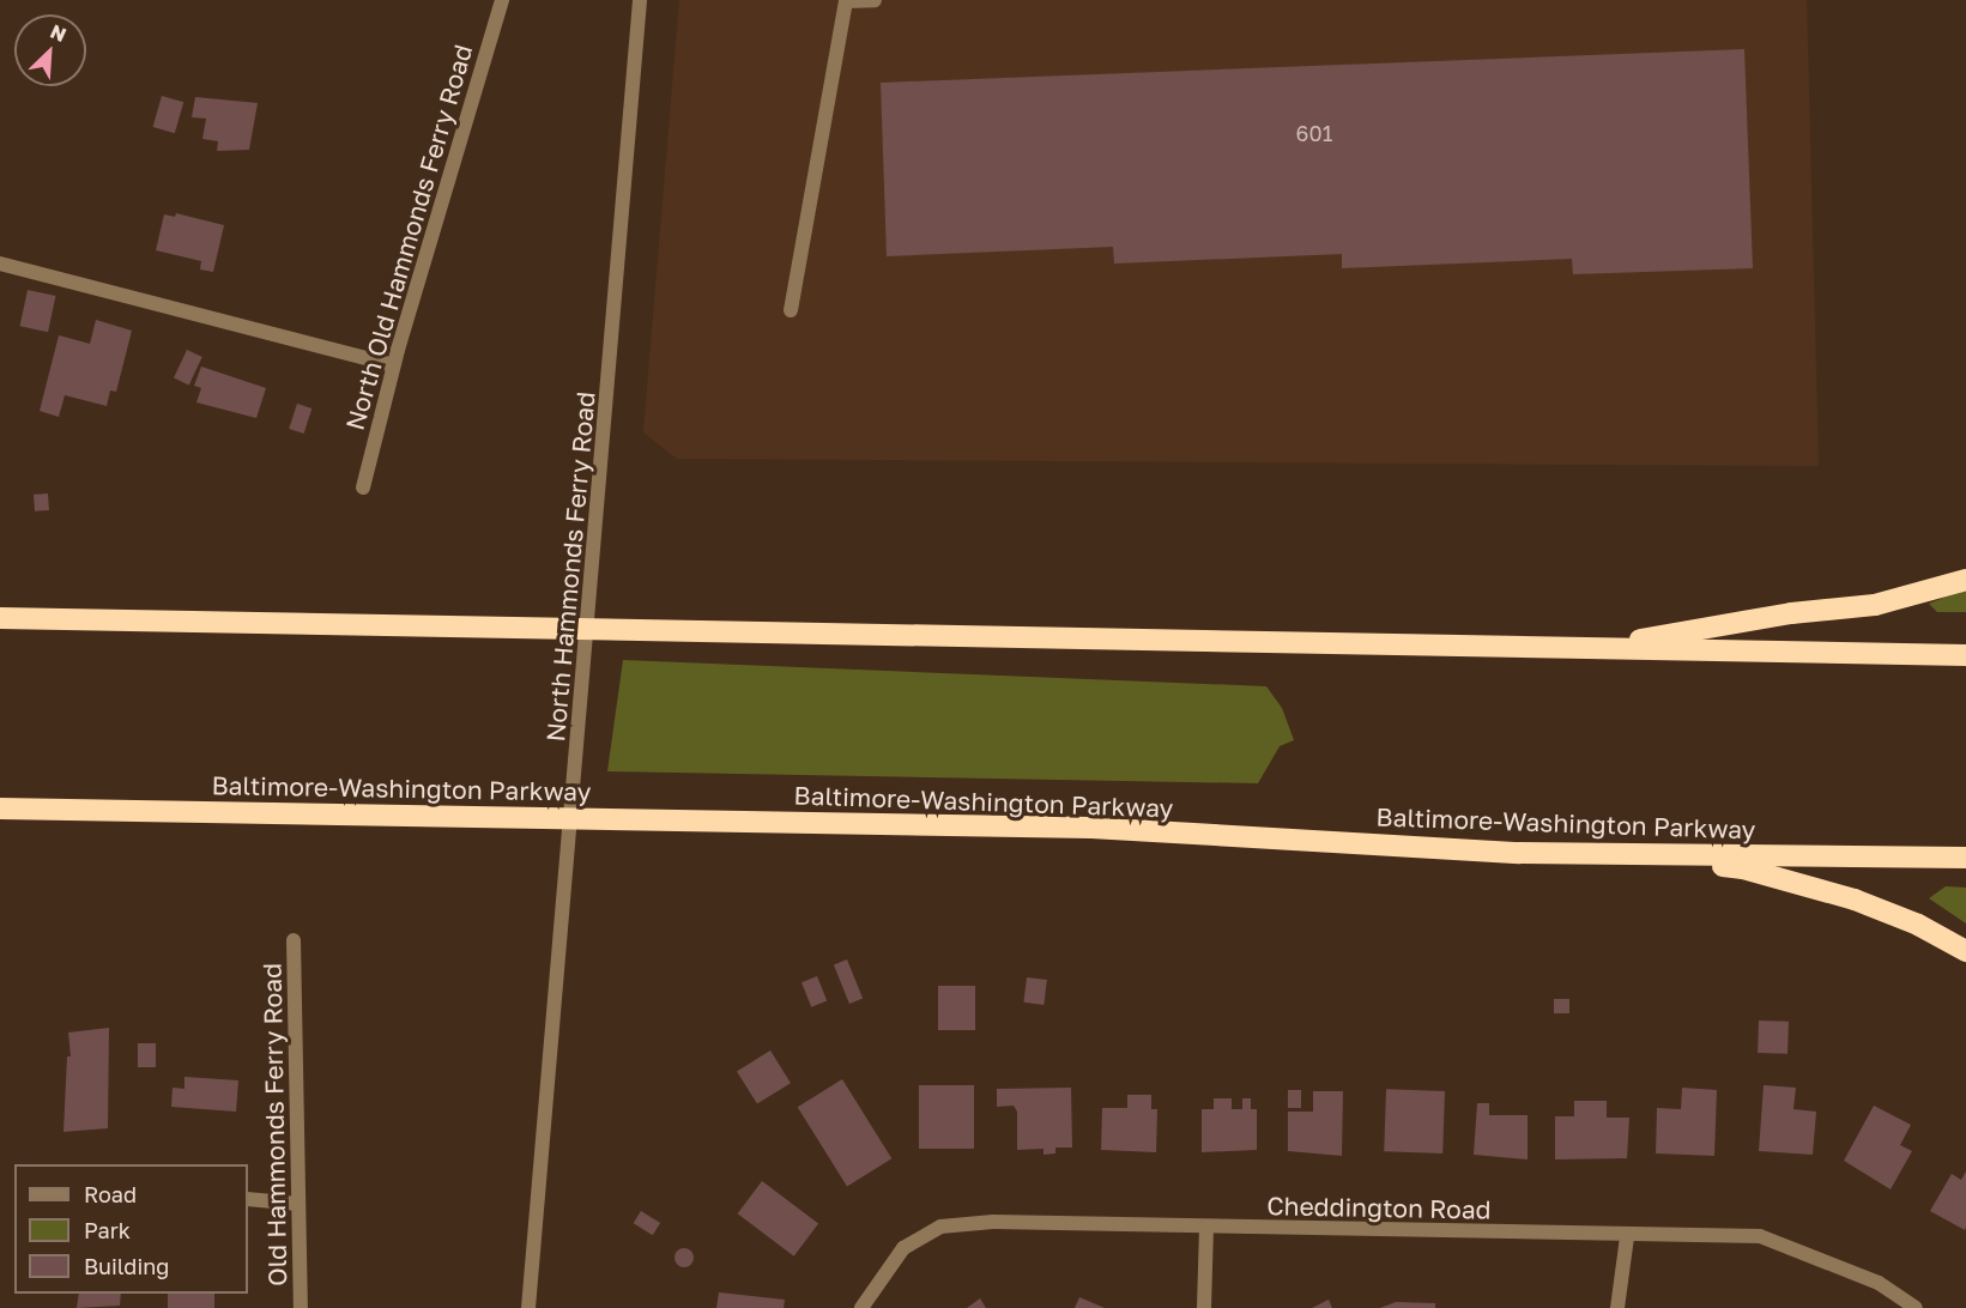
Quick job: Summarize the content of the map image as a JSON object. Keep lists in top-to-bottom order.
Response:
{
  "streets": {
    "highway": ["Baltimore-Washington Parkway"],
    "street": [
      "North Old Hammonds Ferry Road",
      "North Hammonds Ferry Road",
      "Old Hammonds Ferry Road",
      "Cheddington Road"
    ]
  },
  "house_numbers": ["601"],
  "legend": ["Road", "Park", "Building"],
  "north": "top right"
}
